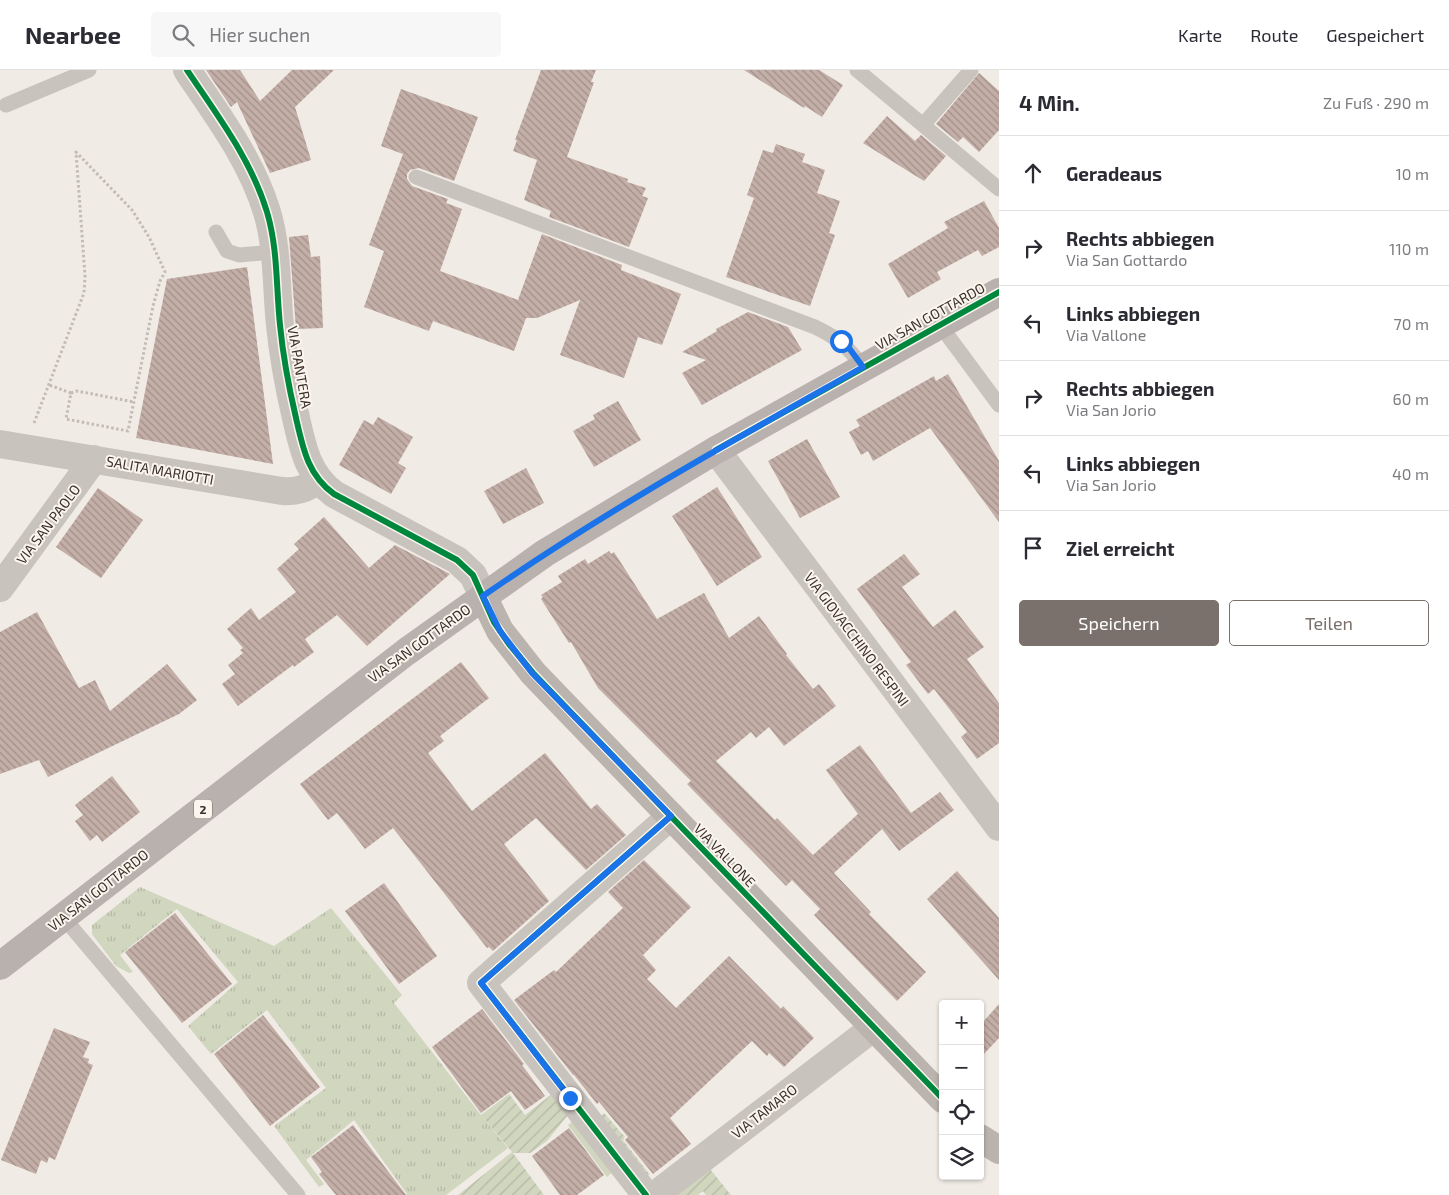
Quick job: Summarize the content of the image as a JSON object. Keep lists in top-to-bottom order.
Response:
{
  "streets": {
    "main road": ["VIA SAN GOTTARDO", "2"],
    "street": [
      "VIA PANTERA",
      "SALITA MARIOTTI",
      "VIA SAN PAOLO",
      "VIA GIOVACCHINO RESPINI",
      "VIA VALLONE",
      "VIA TAMARO"
    ]
  },
  "crossings": [
    ["VIA SAN GOTTARDO", "VIA PANTERA"],
    ["VIA SAN GOTTARDO", "VIA GIOVACCHINO RESPINI"],
    ["VIA SAN GOTTARDO", "VIA VALLONE"],
    ["VIA PANTERA", "SALITA MARIOTTI"],
    ["VIA PANTERA", "VIA VALLONE"],
    ["SALITA MARIOTTI", "VIA SAN PAOLO"],
    ["VIA VALLONE", "VIA TAMARO"]
  ],
  "page": {
    "header": "Nearbee",
    "search": "Hier suchen",
    "nav": ["Karte", "Route", "Gespeichert"],
    "heading": ["4 Min.", "Zu Fuß · 290 m"],
    "list": [
      ["Geradeaus", "10 m"],
      ["Rechts abbiegen", "Via San Gottardo", "110 m"],
      ["Links abbiegen", "Via Vallone", "70 m"],
      ["Rechts abbiegen", "Via San Jorio", "60 m"],
      ["Links abbiegen", "Via San Jorio", "40 m"],
      "Ziel erreicht"
    ],
    "buttons": ["Speichern", "Teilen"],
    "map_buttons": ["+", "−"]
  }
}
